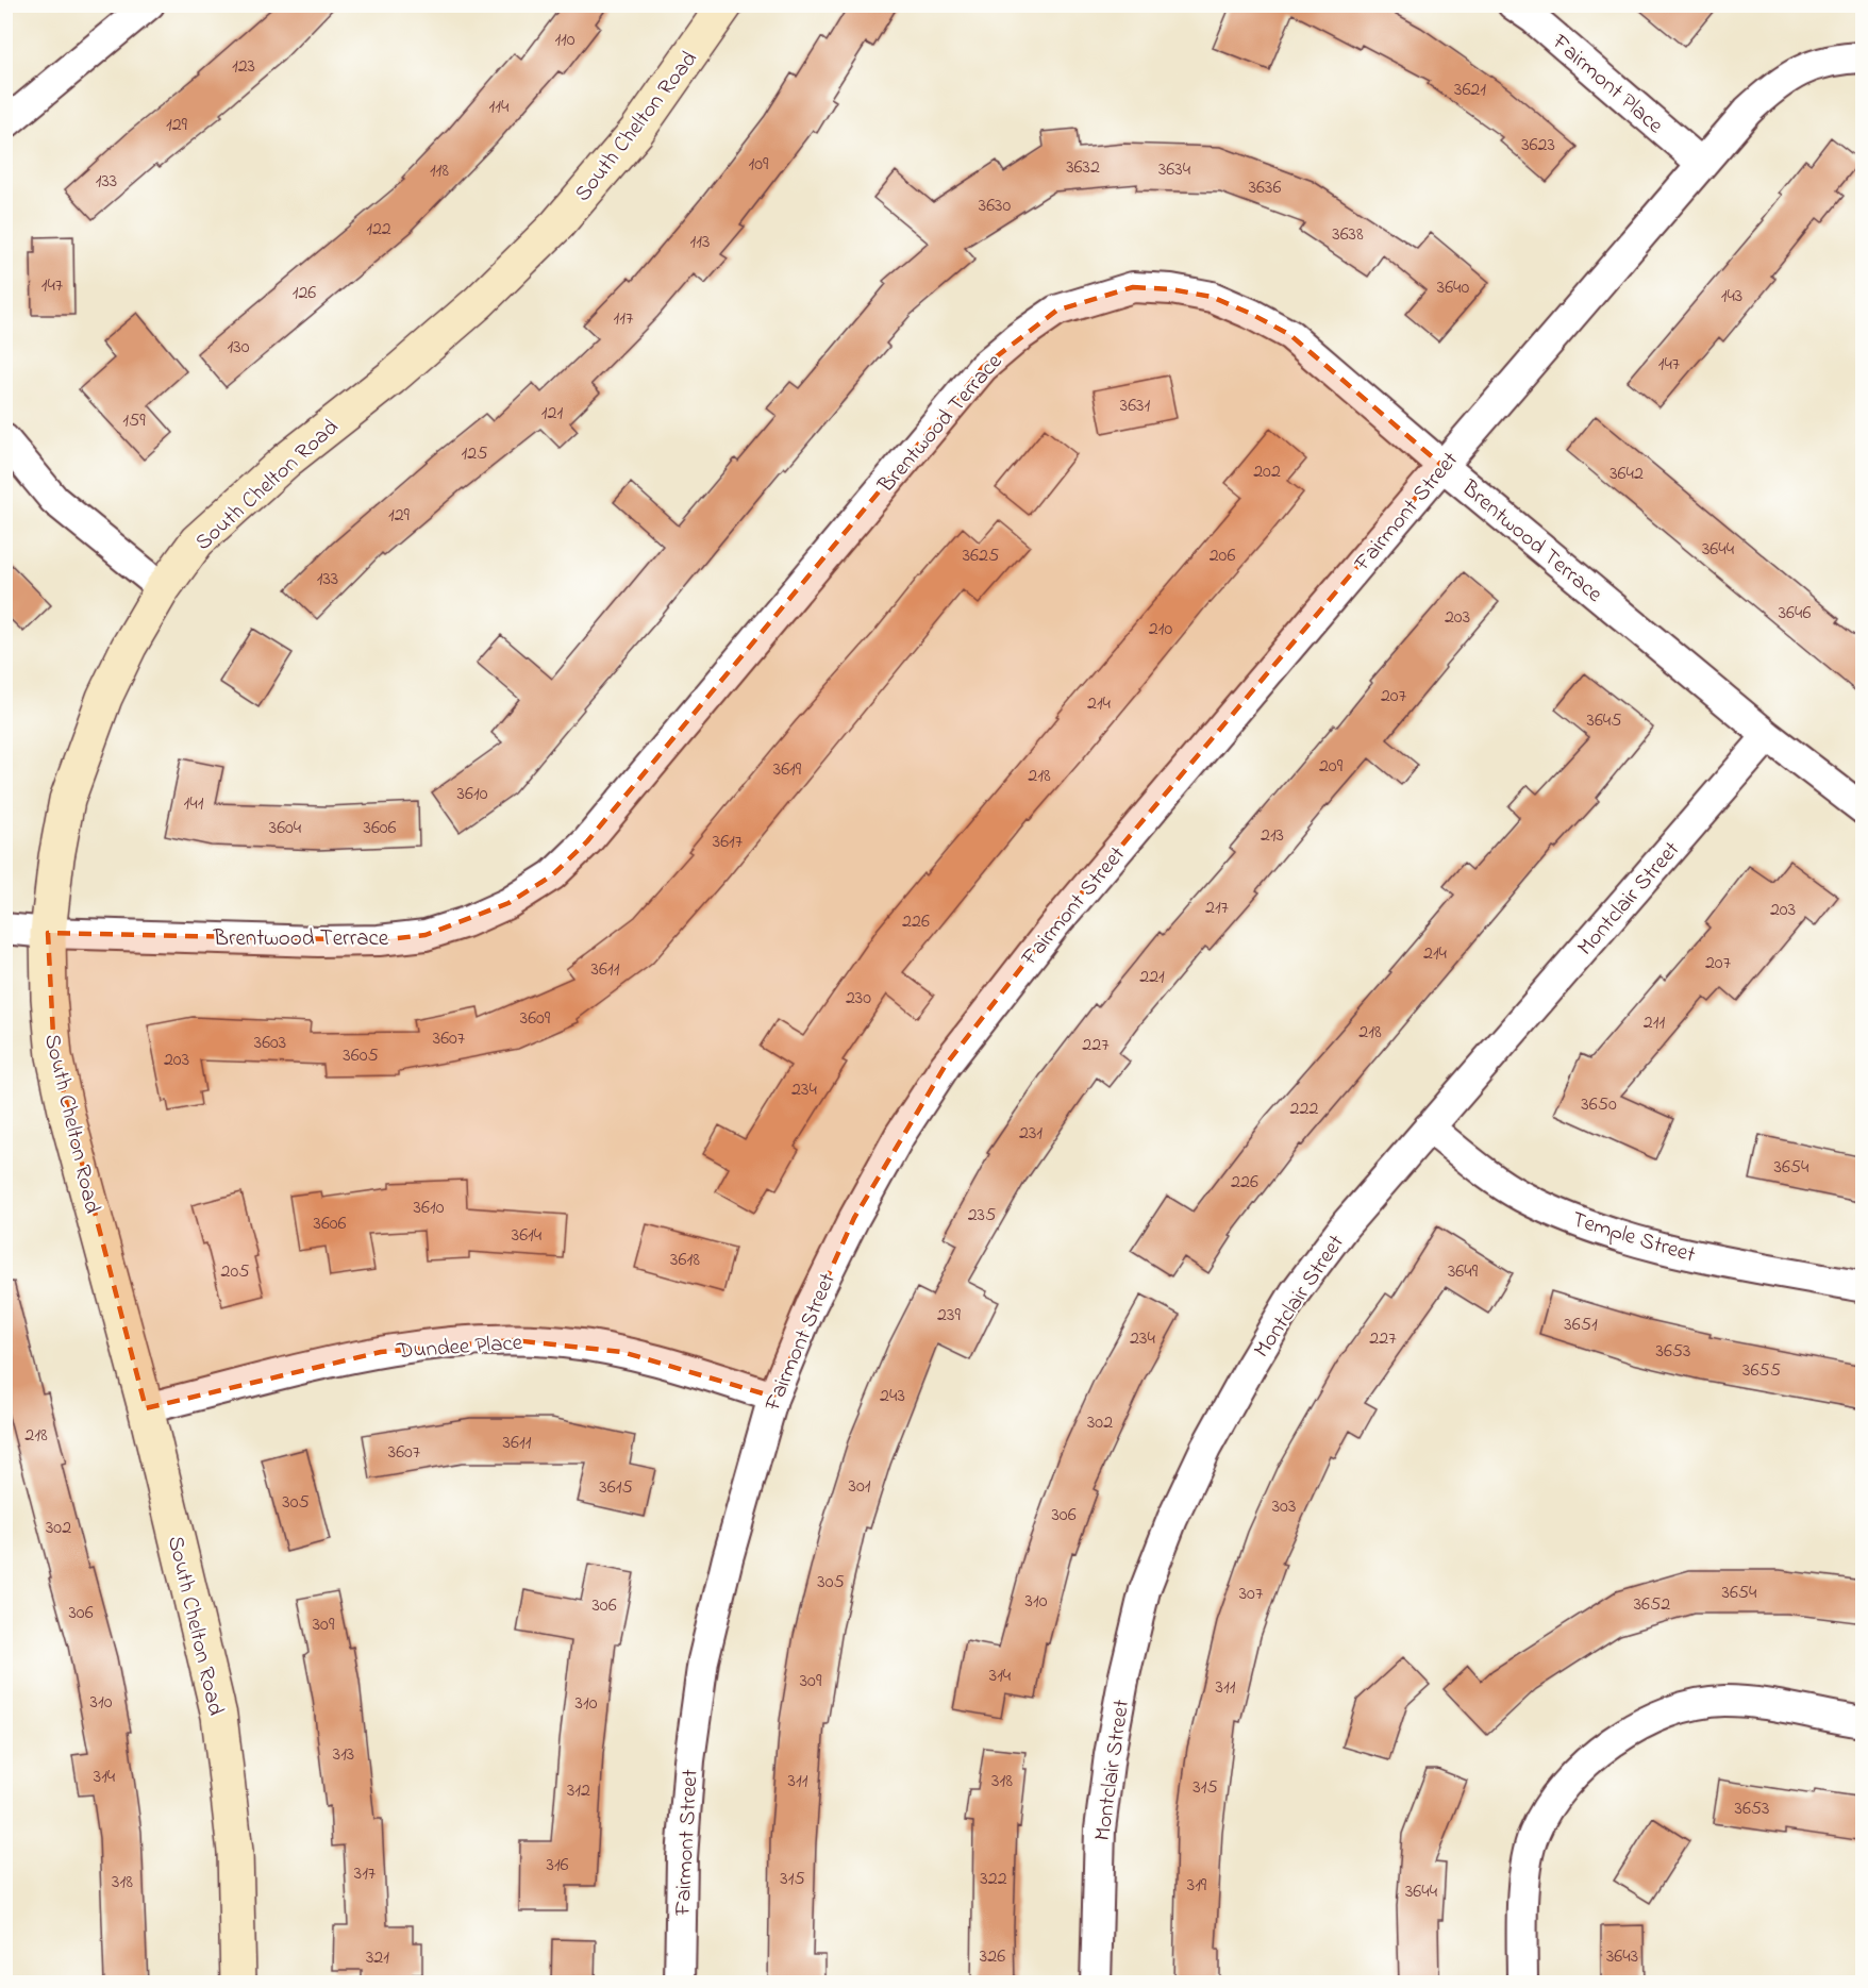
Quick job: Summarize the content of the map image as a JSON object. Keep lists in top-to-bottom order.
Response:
{
  "streets": {
    "main road": ["South Chelton Road"],
    "street": [
      "Fairmont Place",
      "Brentwood Terrace",
      "Fairmont Street",
      "Montclair Street",
      "Temple Street",
      "Dundee Place"
    ]
  },
  "crossings": [
    ["Fairmont Place", "Fairmont Street"],
    ["South Chelton Road", "Brentwood Terrace"],
    ["South Chelton Road", "Dundee Place"],
    ["Brentwood Terrace", "Fairmont Street"],
    ["Brentwood Terrace", "Montclair Street"],
    ["Fairmont Street", "Dundee Place"],
    ["Montclair Street", "Temple Street"]
  ],
  "house_numbers": [
    "110",
    "123",
    "3621",
    "114",
    "129",
    "3623",
    "109",
    "3632",
    "3634",
    "118",
    "133",
    "3636",
    "3630",
    "122",
    "3638",
    "113",
    "147",
    "3640",
    "126",
    "143",
    "117",
    "130",
    "147",
    "3631",
    "121",
    "159",
    "125",
    "202",
    "3642",
    "129",
    "3644",
    "3625",
    "206",
    "133",
    "3646",
    "203",
    "210",
    "207",
    "214",
    "3645",
    "209",
    "3619",
    "218",
    "3610",
    "141",
    "3604",
    "3606",
    "213",
    "3617",
    "217",
    "203",
    "226",
    "214",
    "207",
    "3611",
    "221",
    "230",
    "3609",
    "211",
    "218",
    "3607",
    "3603",
    "227",
    "3605",
    "203",
    "234",
    "3650",
    "222",
    "231",
    "3654",
    "226",
    "3610",
    "235",
    "3606",
    "3614",
    "3618",
    "205",
    "3649",
    "239",
    "3651",
    "234",
    "227",
    "3653",
    "3655",
    "243",
    "302",
    "218",
    "3611",
    "3607",
    "301",
    "3615",
    "305",
    "303",
    "306",
    "302",
    "305",
    "3654",
    "307",
    "310",
    "3652",
    "306",
    "306",
    "309",
    "314",
    "309",
    "311",
    "310",
    "310",
    "313",
    "314",
    "311",
    "318",
    "315",
    "312",
    "3653",
    "316",
    "317",
    "315",
    "322",
    "318",
    "319",
    "3644",
    "326",
    "3643",
    "321"
  ]
}
